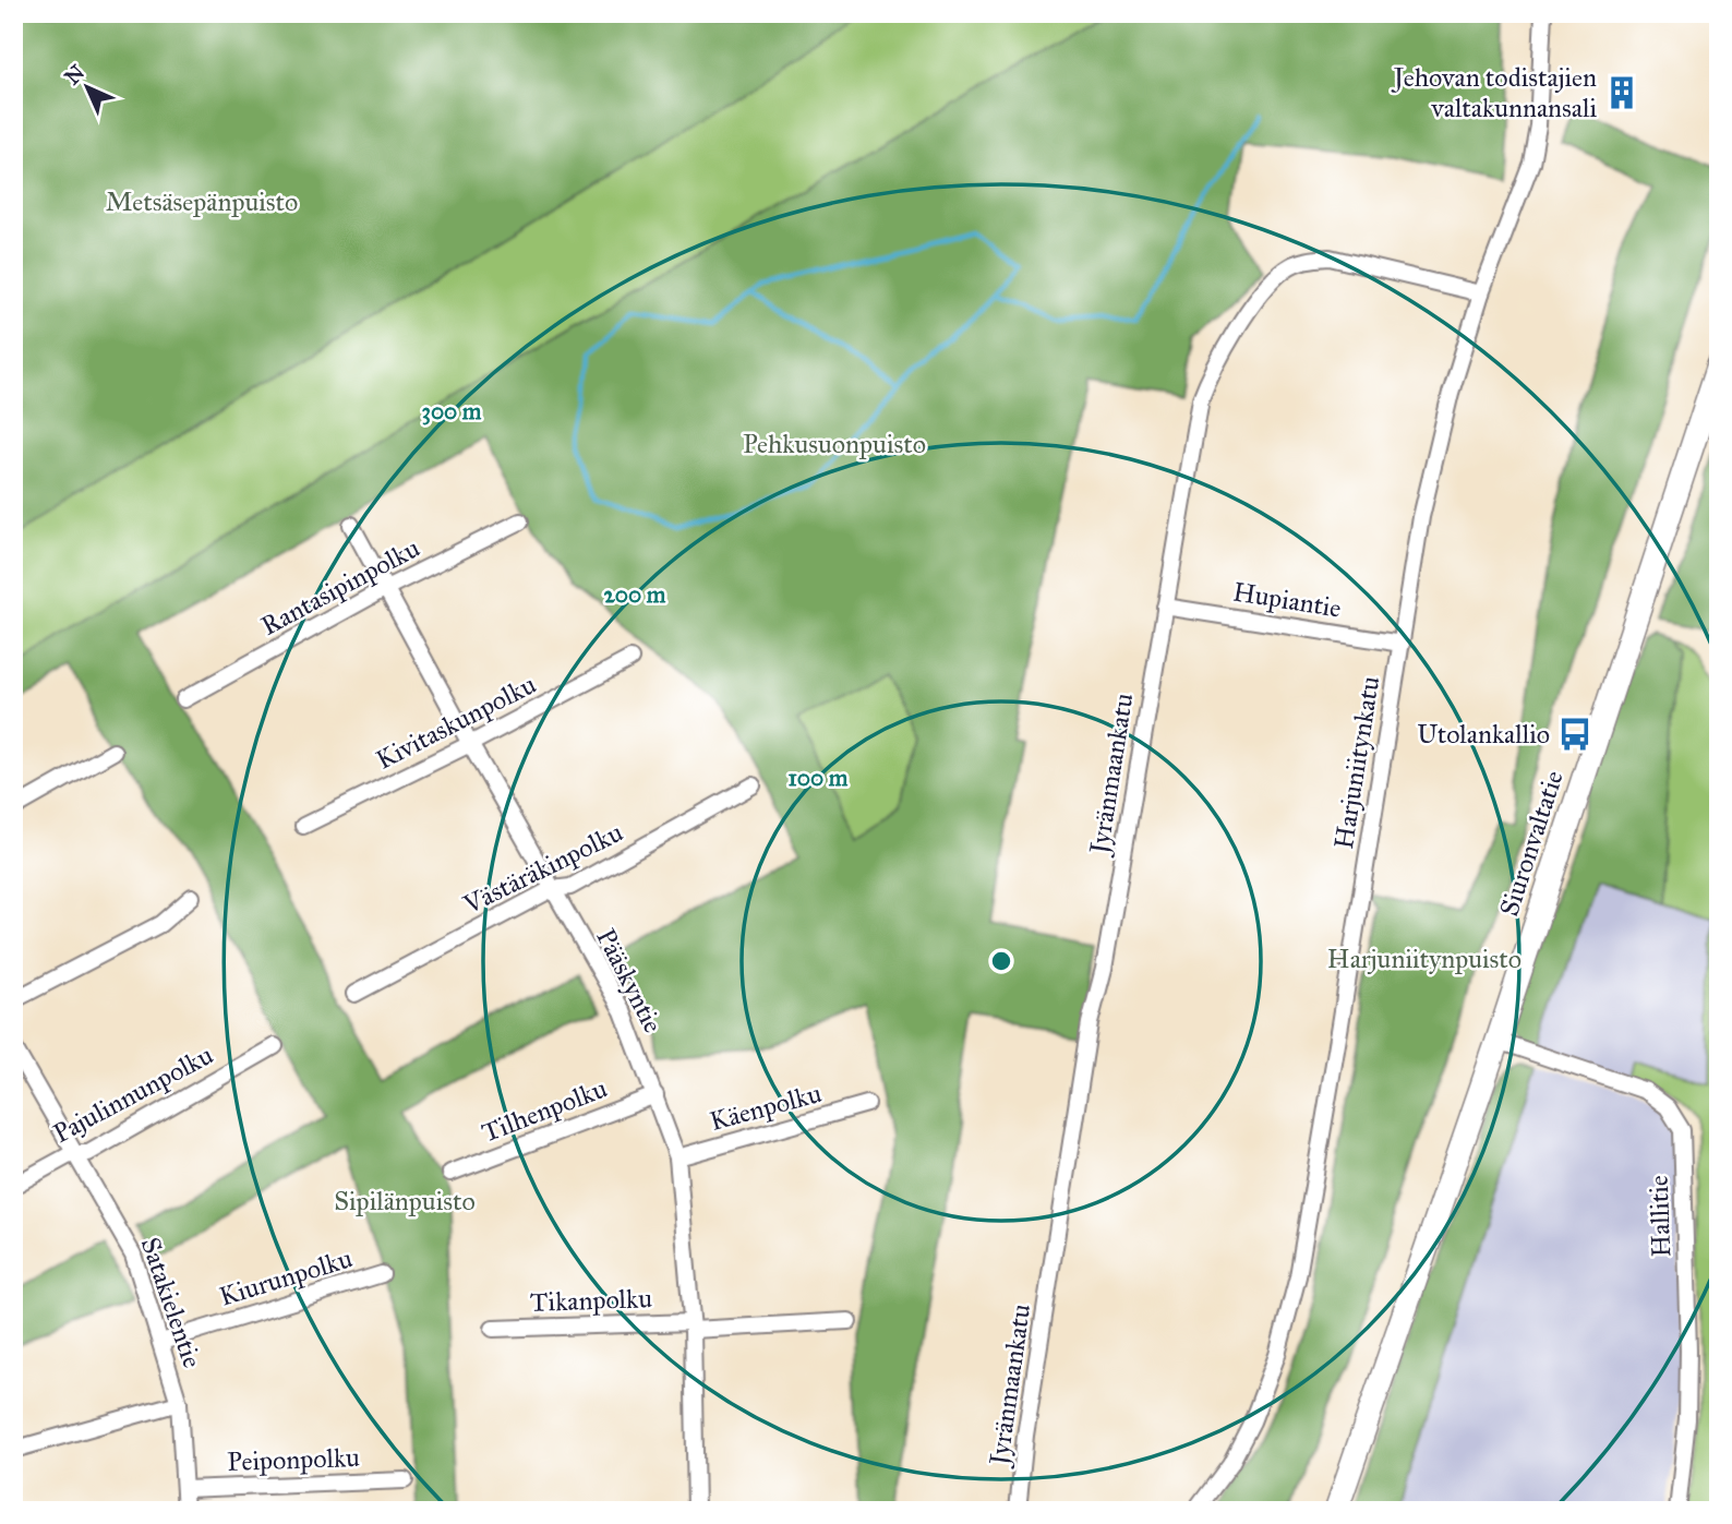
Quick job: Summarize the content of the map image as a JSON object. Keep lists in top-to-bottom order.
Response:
{
  "streets": {
    "main road": ["Siuronvaltatie"],
    "street": [
      "Rantasipinpolku",
      "Hupiantie",
      "Kivitaskunpolku",
      "Harjuniitynkatu",
      "Jyränmaankatu",
      "Västäräkinpolku",
      "Pääskyntie",
      "Pajulinnunpolku",
      "Käenpolku",
      "Tilhenpolku",
      "Hallitie",
      "Kiurunpolku",
      "Tikanpolku",
      "Satakielentie",
      "Peiponpolku"
    ]
  },
  "crossings": [
    ["Rantasipinpolku", "Pääskyntie"],
    ["Hupiantie", "Harjuniitynkatu"],
    ["Hupiantie", "Jyränmaankatu"],
    ["Kivitaskunpolku", "Pääskyntie"],
    ["Harjuniitynkatu", "Jyränmaankatu"],
    ["Siuronvaltatie", "Hallitie"],
    ["Västäräkinpolku", "Pääskyntie"],
    ["Pääskyntie", "Käenpolku"],
    ["Pääskyntie", "Tilhenpolku"],
    ["Pääskyntie", "Tikanpolku"],
    ["Pajulinnunpolku", "Satakielentie"],
    ["Kiurunpolku", "Satakielentie"],
    ["Satakielentie", "Peiponpolku"]
  ],
  "parks": [
    "Metsäsepänpuisto",
    "Pehkusuonpuisto",
    "Harjuniitynpuisto",
    "Sipilänpuisto"
  ],
  "places": {
    "building": ["Jehovan todistajien valtakunnansali"],
    "bus stop": ["Utolankallio"]
  },
  "north": "top left",
  "rings": ["300 m", "200 m", "100 m"]
}
